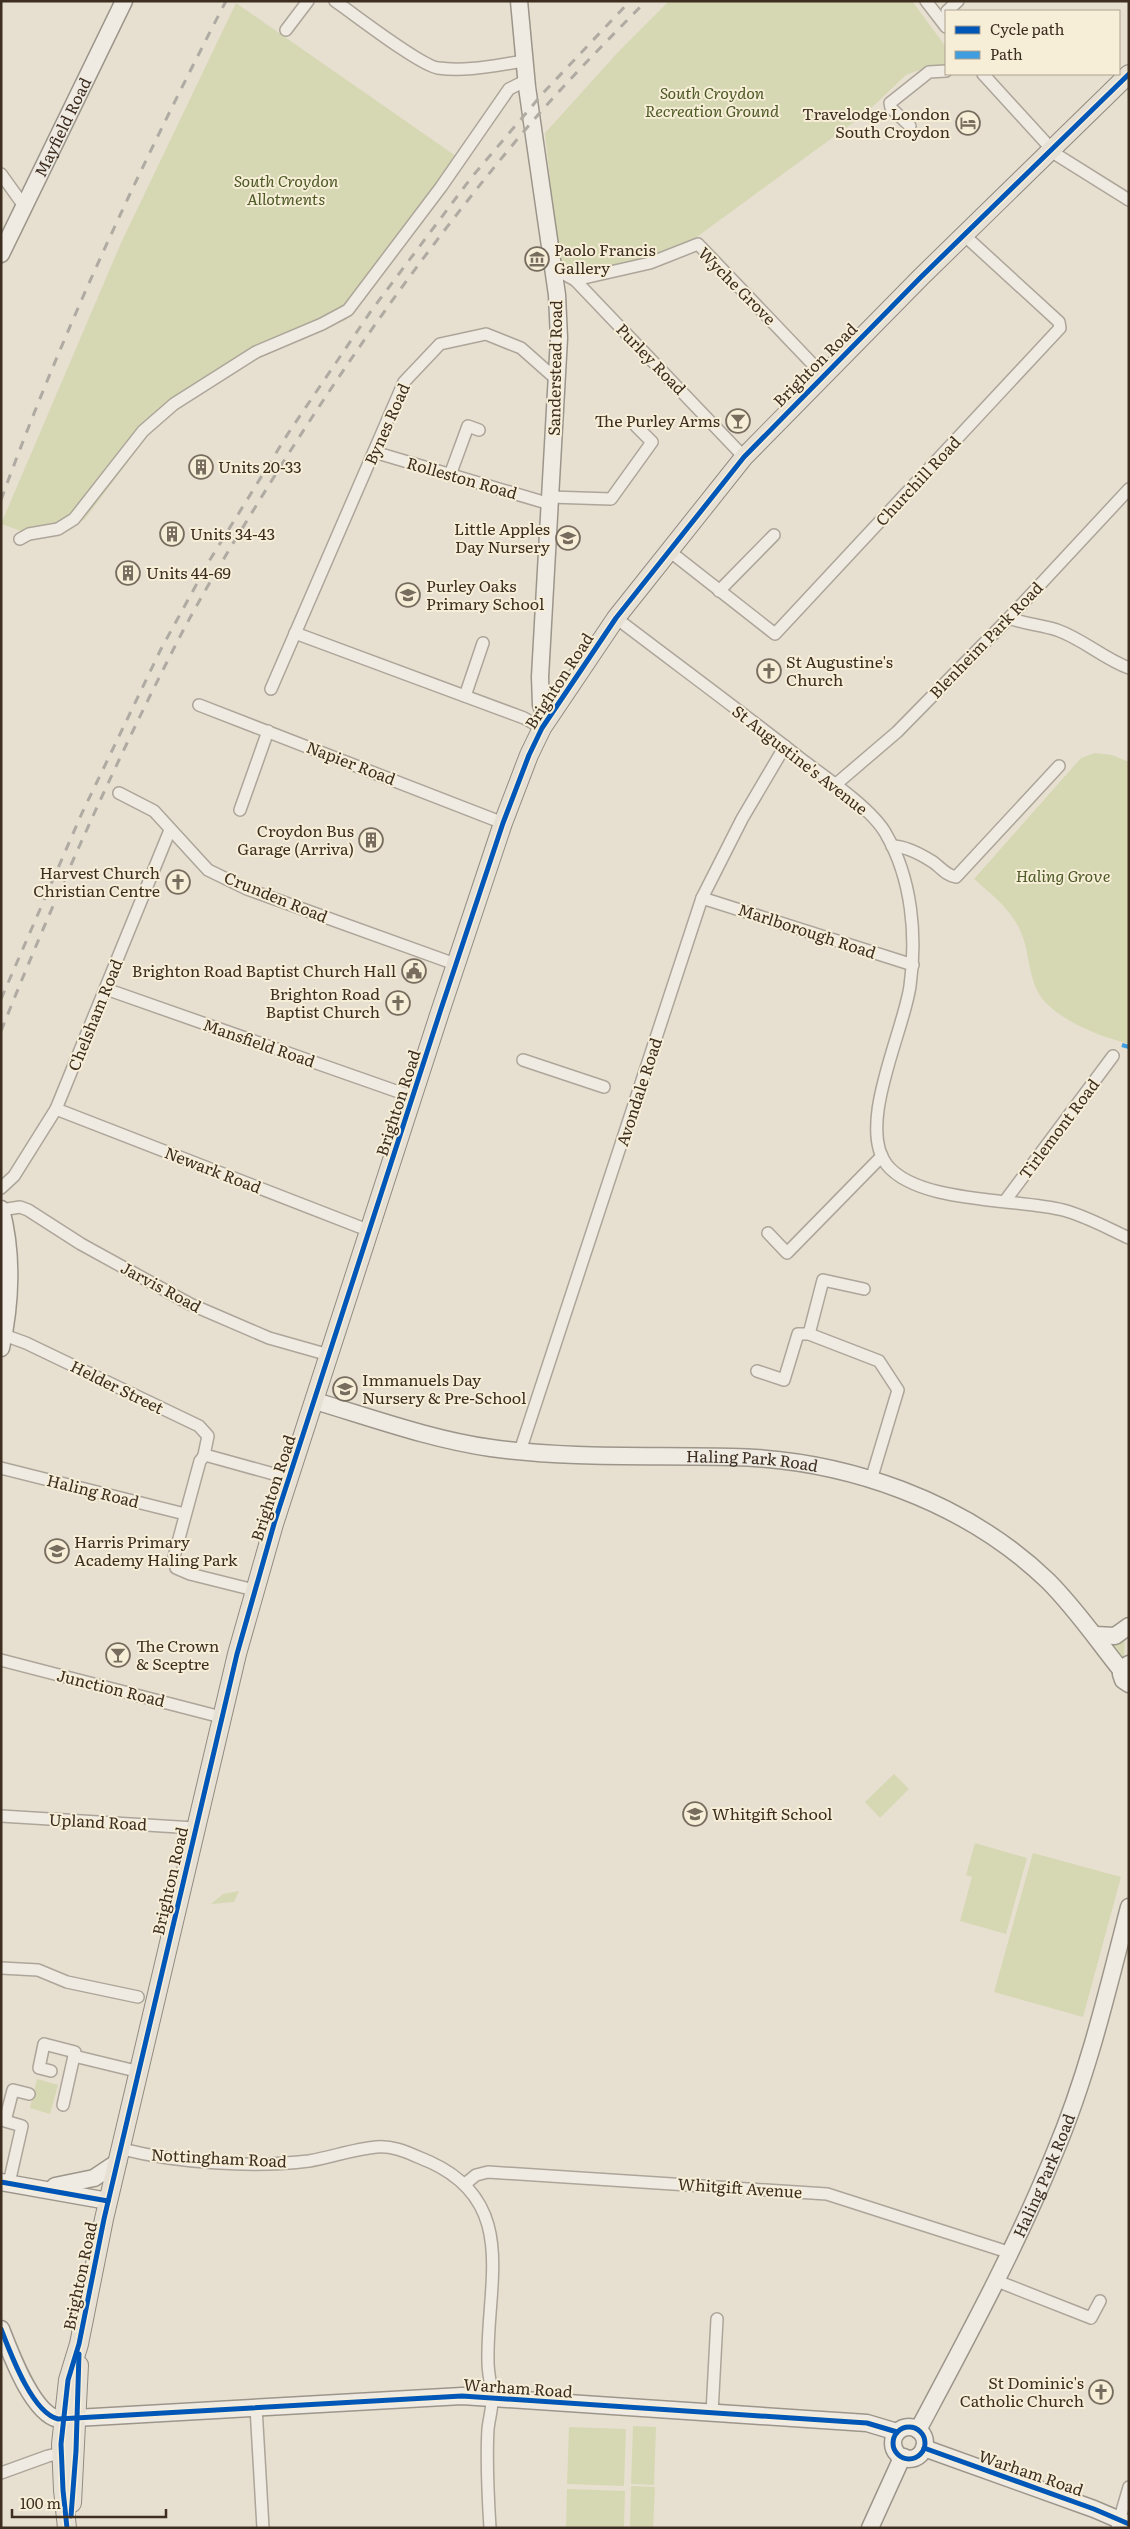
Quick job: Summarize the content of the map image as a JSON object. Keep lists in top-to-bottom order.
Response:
{
  "streets": {
    "main road": [
      "Mayfield Road",
      "Brighton Road",
      "Sanderstead Road",
      "Haling Park Road",
      "Warham Road"
    ],
    "street": [
      "Wyche Grove",
      "Purley Road",
      "Bynes Road",
      "Rolleston Road",
      "Churchill Road",
      "Blenheim Park Road",
      "St Augustine's Avenue",
      "Napier Road",
      "Crunden Road",
      "Marlborough Road",
      "Chelsham Road",
      "Mansfield Road",
      "Avondale Road",
      "Tirlemont Road",
      "Newark Road",
      "Jarvis Road",
      "Helder Street",
      "Haling Road",
      "Junction Road",
      "Upland Road",
      "Nottingham Road",
      "Whitgift Avenue"
    ]
  },
  "crossings": [
    ["Wyche Grove", "Purley Road"],
    ["Wyche Grove", "Brighton Road"],
    ["Purley Road", "Brighton Road"],
    ["Purley Road", "Sanderstead Road"],
    ["Brighton Road", "Sanderstead Road"],
    ["Brighton Road", "Churchill Road"],
    ["Brighton Road", "St Augustine's Avenue"],
    ["Brighton Road", "Napier Road"],
    ["Brighton Road", "Crunden Road"],
    ["Brighton Road", "Mansfield Road"],
    ["Brighton Road", "Newark Road"],
    ["Brighton Road", "Jarvis Road"],
    ["Brighton Road", "Haling Park Road"],
    ["Brighton Road", "Junction Road"],
    ["Brighton Road", "Upland Road"],
    ["Brighton Road", "Nottingham Road"],
    ["Brighton Road", "Warham Road"],
    ["Sanderstead Road", "Bynes Road"],
    ["Sanderstead Road", "Rolleston Road"],
    ["Bynes Road", "Rolleston Road"],
    ["Blenheim Park Road", "St Augustine's Avenue"],
    ["St Augustine's Avenue", "Marlborough Road"],
    ["St Augustine's Avenue", "Avondale Road"],
    ["Crunden Road", "Chelsham Road"],
    ["Marlborough Road", "Avondale Road"],
    ["Chelsham Road", "Mansfield Road"],
    ["Chelsham Road", "Newark Road"],
    ["Avondale Road", "Haling Park Road"],
    ["Haling Park Road", "Whitgift Avenue"],
    ["Haling Park Road", "Warham Road"],
    ["Nottingham Road", "Whitgift Avenue"],
    ["Nottingham Road", "Warham Road"]
  ],
  "parks": ["South Croydon Recreation Ground", "South Croydon Allotments", "Haling Grove"],
  "places": {
    "hotel": ["Travelodge London South Croydon"],
    "museum": ["Paolo Francis Gallery"],
    "bar": ["The Purley Arms", "The Crown & Sceptre"],
    "building": [
      "Units 20-33",
      "Units 34-43",
      "Units 44-69",
      "Croydon Bus Garage (Arriva)"
    ],
    "school or university": [
      "Little Apples Day Nursery",
      "Purley Oaks Primary School",
      "Immanuels Day Nursery & Pre-School",
      "Harris Primary Academy Haling Park",
      "Whitgift School"
    ],
    "church": [
      "St Augustine's Church",
      "Harvest Church Christian Centre",
      "Brighton Road Baptist Church",
      "St Dominic's Catholic Church"
    ],
    "public building": ["Brighton Road Baptist Church Hall"]
  },
  "legend": ["Cycle path", "Path"],
  "scale_bar": "100 m"
}
